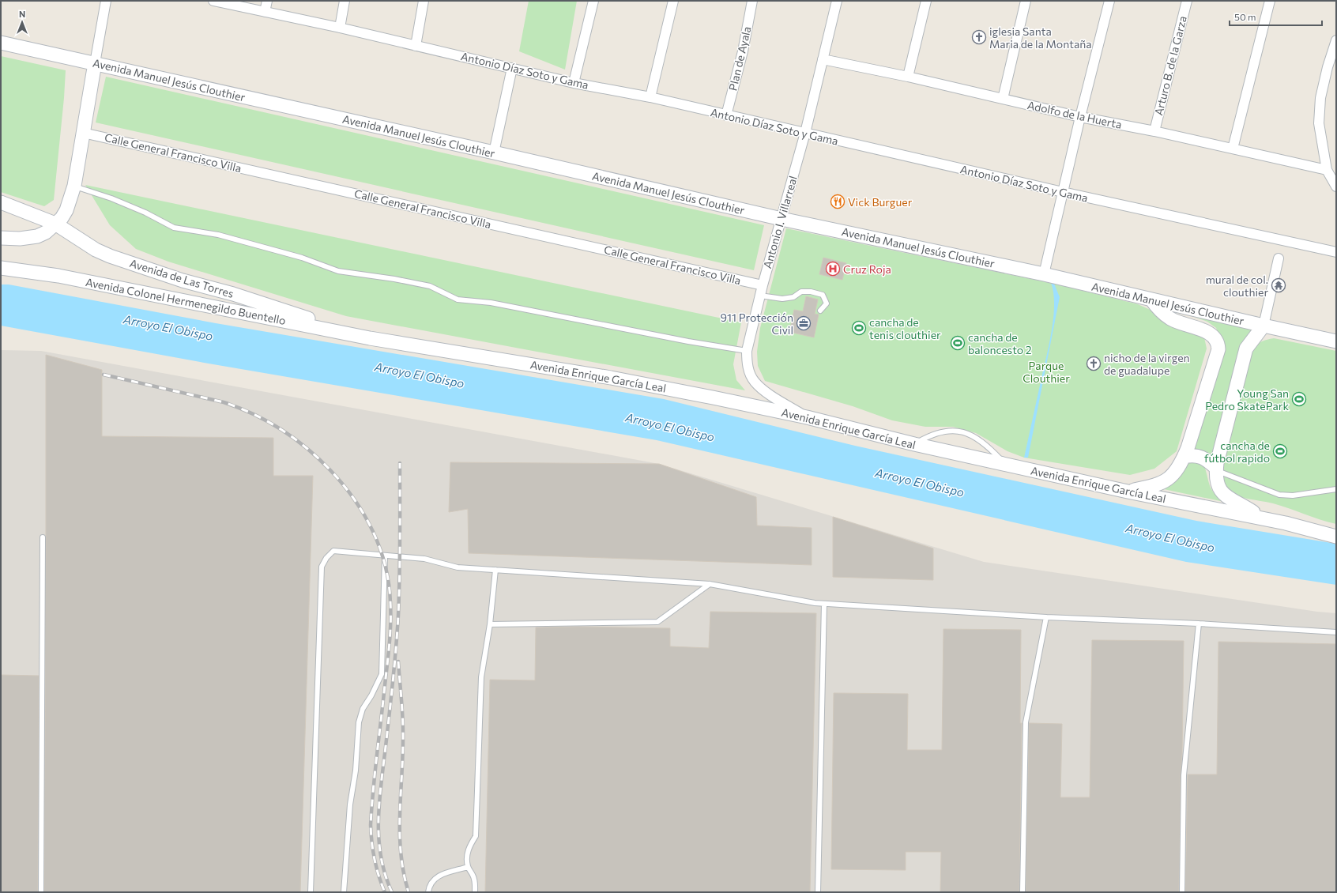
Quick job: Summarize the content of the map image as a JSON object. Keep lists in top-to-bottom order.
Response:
{
  "streets": {
    "street": [
      "Plan de Ayala",
      "Arturo B. de la Garza",
      "Antonio Díaz Soto y Gama",
      "Avenida Manuel Jesús Clouthier",
      "Adolfo de la Huerta",
      "Calle General Francisco Villa",
      "Antonio I. Villarreal",
      "Avenida de Las Torres",
      "Avenida Colonel Hermenegildo Buentello",
      "Avenida Enrique García Leal"
    ]
  },
  "crossings": [
    ["Plan de Ayala", "Antonio Díaz Soto y Gama"],
    ["Arturo B. de la Garza", "Adolfo de la Huerta"],
    ["Antonio Díaz Soto y Gama", "Antonio I. Villarreal"],
    ["Avenida Manuel Jesús Clouthier", "Antonio I. Villarreal"],
    ["Adolfo de la Huerta", "Antonio I. Villarreal"],
    ["Calle General Francisco Villa", "Antonio I. Villarreal"],
    ["Antonio I. Villarreal", "Avenida Enrique García Leal"],
    ["Avenida de Las Torres", "Avenida Colonel Hermenegildo Buentello"],
    ["Avenida de Las Torres", "Avenida Enrique García Leal"],
    ["Avenida Colonel Hermenegildo Buentello", "Avenida Enrique García Leal"]
  ],
  "water": ["Arroyo El Obispo"],
  "parks": ["Parque Clouthier"],
  "places": {
    "church": ["iglesia Santa Maria de la Montaña", "nicho de la virgen de guadalupe"],
    "restaurant": ["Vick Burguer"],
    "hospital": ["Cruz Roja"],
    "temple": ["mural de col. clouthier"],
    "office": ["911 Protección Civil"],
    "sports": [
      "cancha de tenis clouthier",
      "cancha de baloncesto 2",
      "Young San Pedro SkatePark",
      "cancha de fútbol rapido"
    ]
  },
  "scale_bar": "50 m",
  "north": "top"
}
